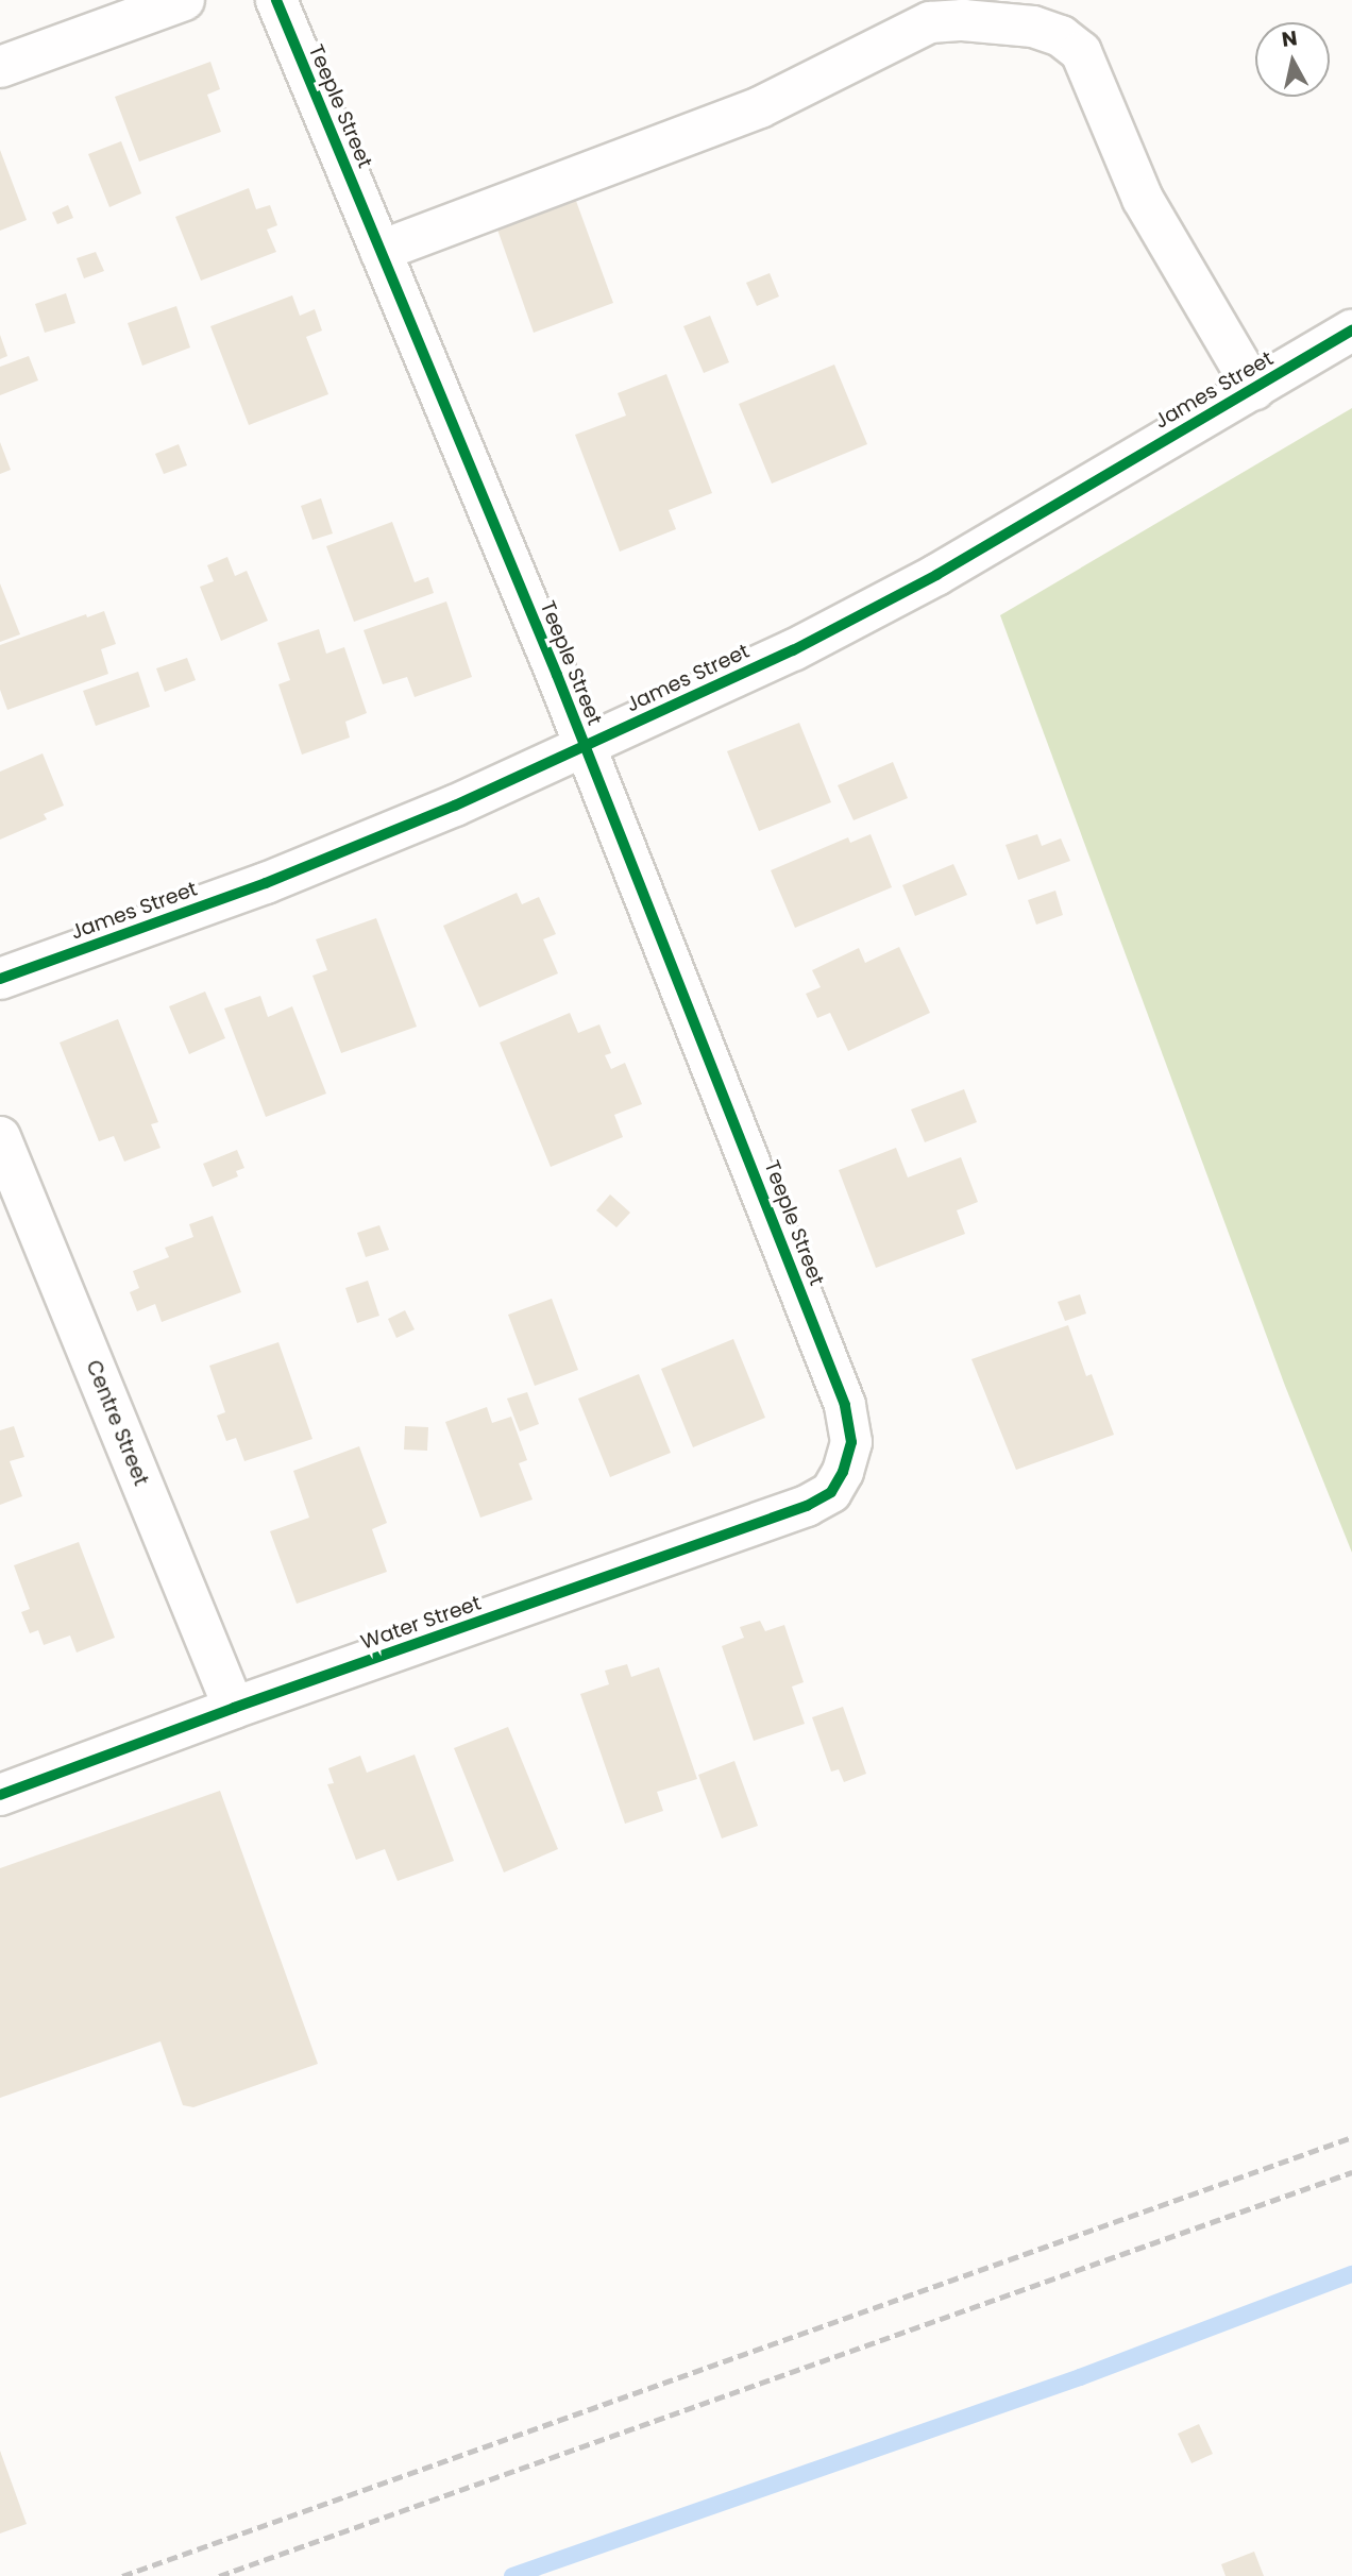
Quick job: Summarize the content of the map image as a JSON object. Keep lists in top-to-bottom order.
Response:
{
  "streets": {
    "street": [
      "Teeple Street",
      "James Street",
      "Centre Street",
      "Water Street"
    ]
  },
  "crossings": [
    ["Teeple Street", "James Street"],
    ["Teeple Street", "Water Street"],
    ["Centre Street", "Water Street"]
  ],
  "north": "top"
}
